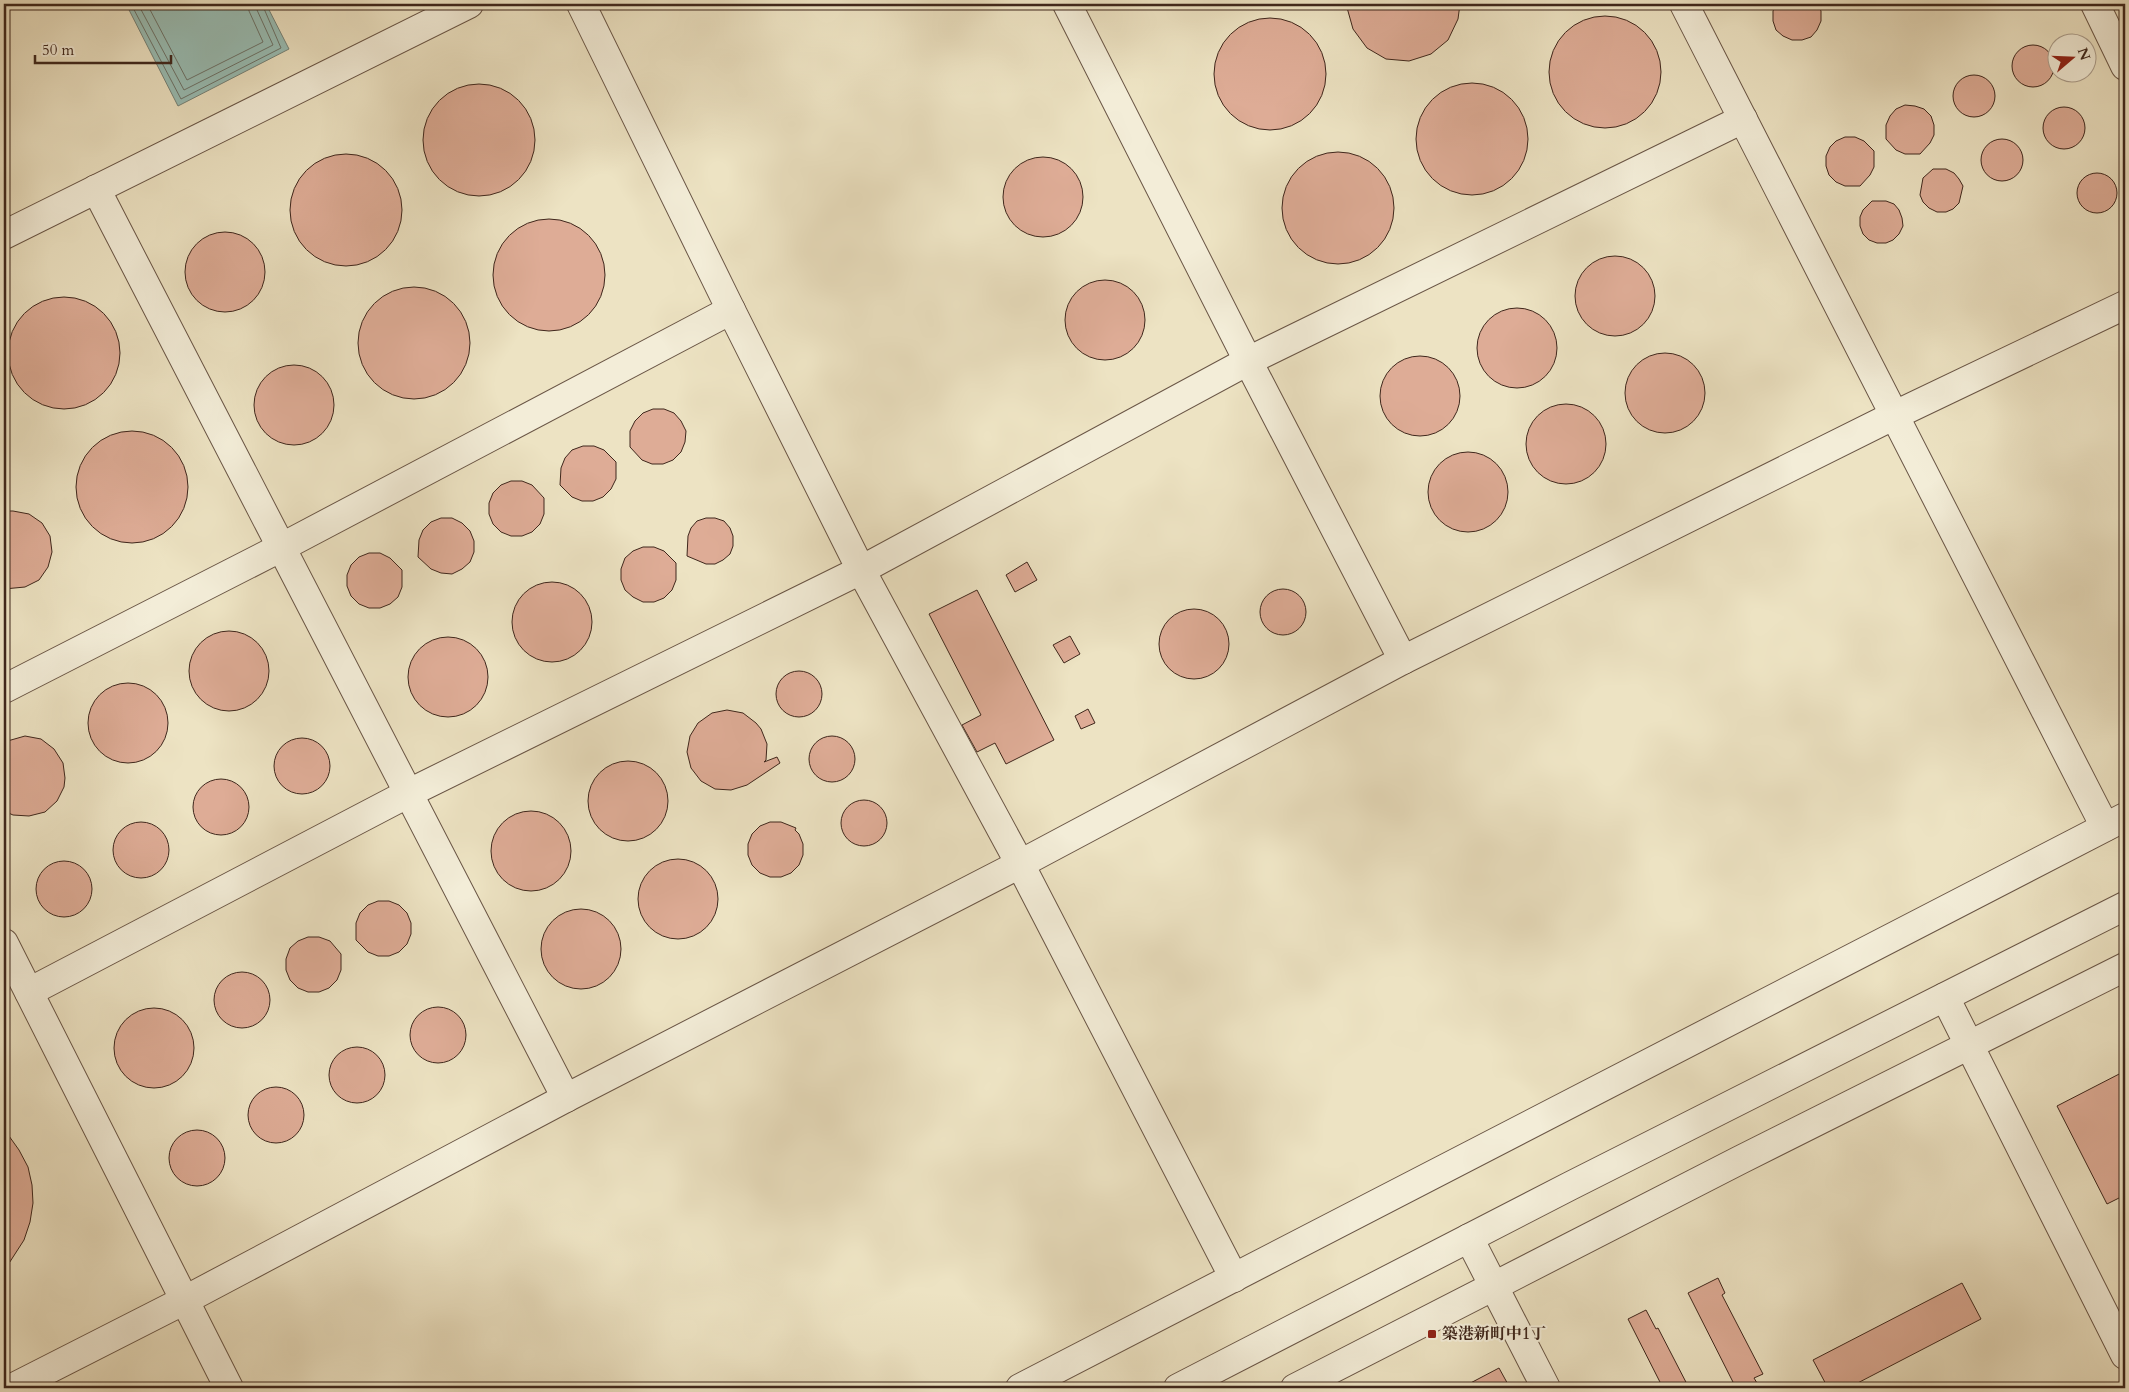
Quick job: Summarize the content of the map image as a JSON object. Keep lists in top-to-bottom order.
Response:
{
  "places": {
    "transit": ["築港新町中1丁"]
  },
  "scale_bar": "50 m",
  "north": "right"
}
